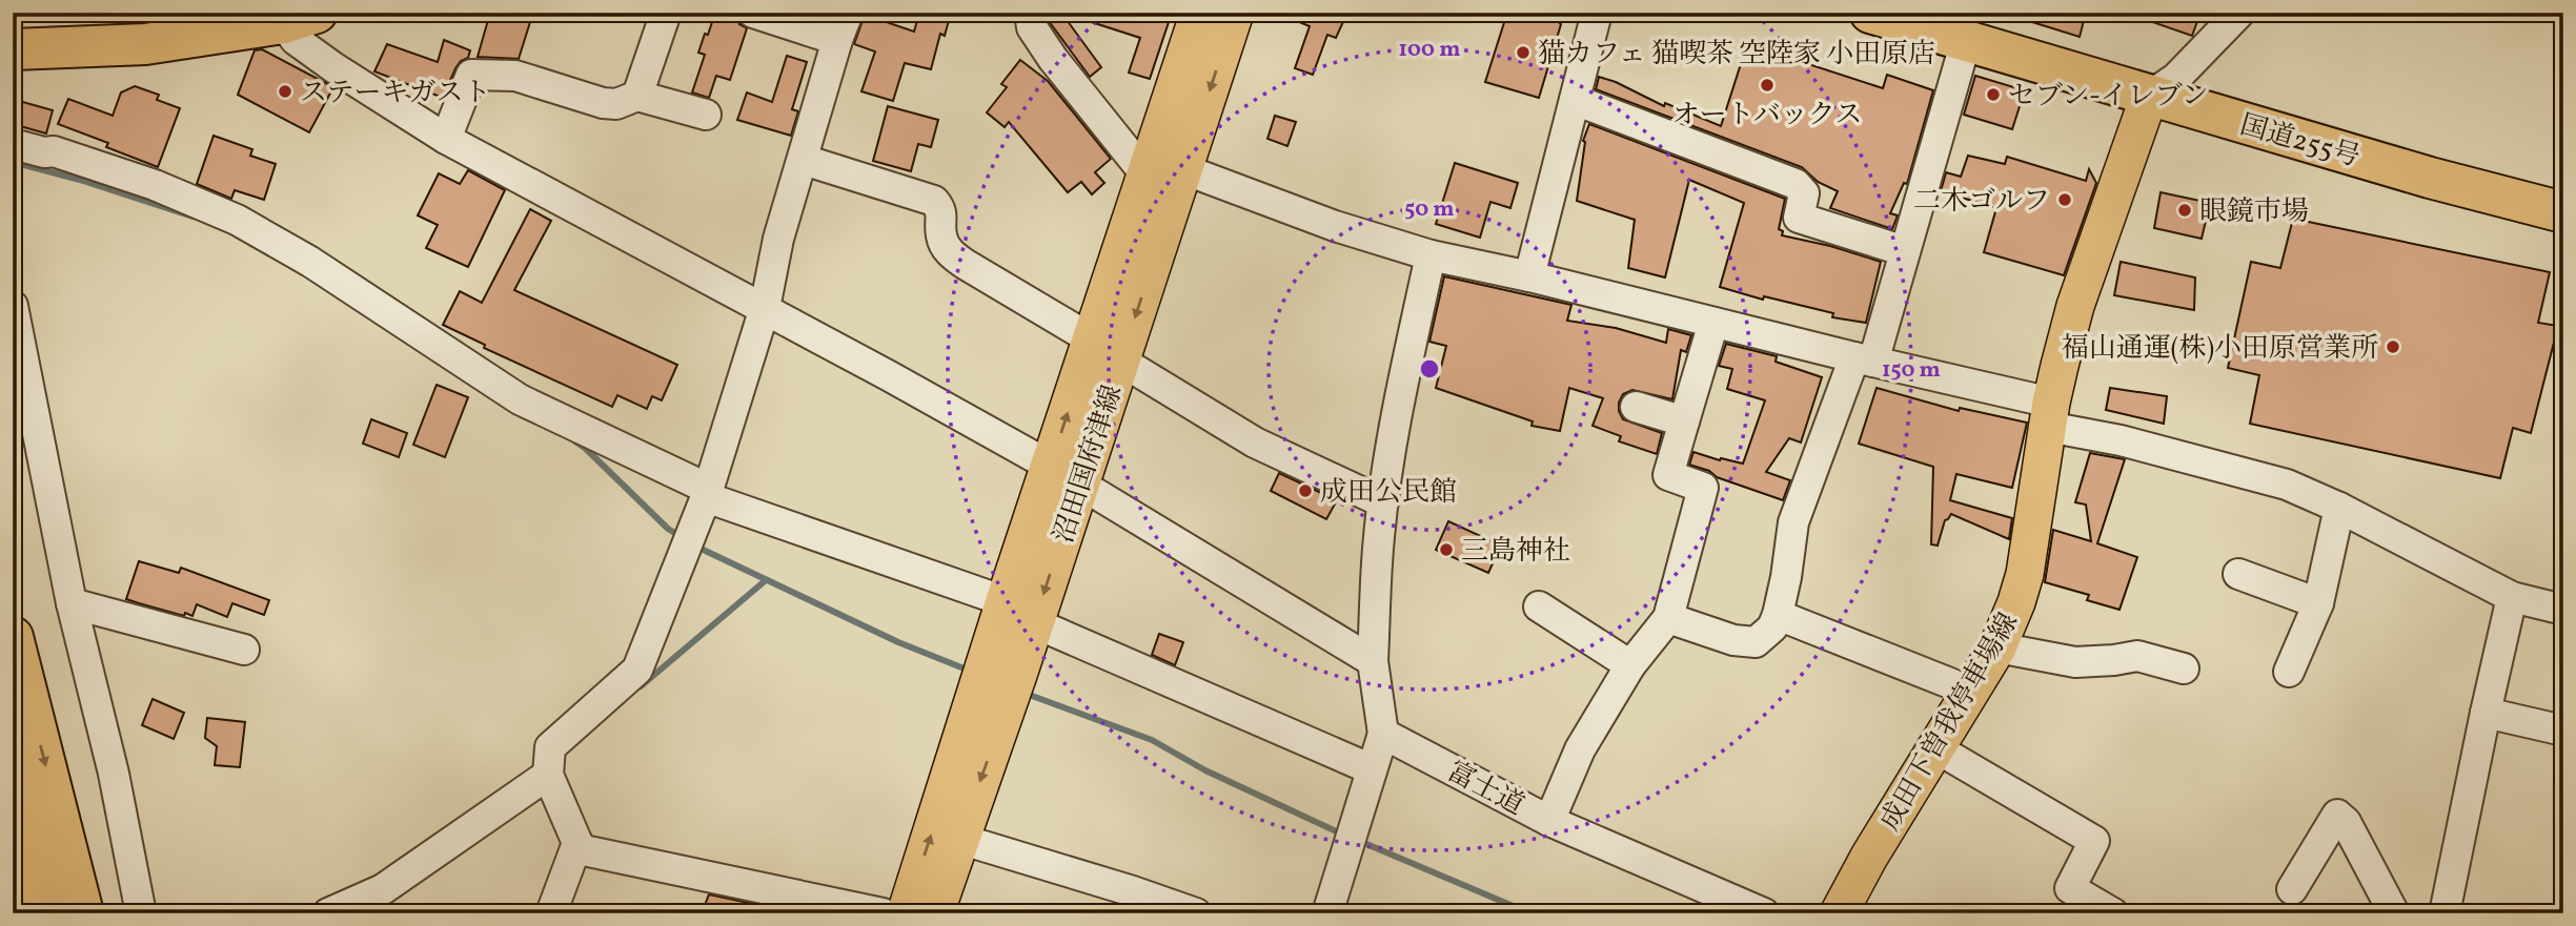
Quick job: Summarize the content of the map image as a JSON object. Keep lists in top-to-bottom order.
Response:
{
  "streets": {
    "highway": ["国道255号"],
    "main road": ["沼田国府津線", "成田下曽我停車場線"],
    "street": ["富士道"]
  },
  "crossings": [
    ["国道255号", "成田下曽我停車場線"]
  ],
  "places": [
    "猫カフェ 猫喫茶 空陸家 小田原店",
    "オートバックス",
    "ステーキガスト",
    "セブン-イレブン",
    "二木ゴルフ",
    "眼鏡市場",
    "福山通運(株)小田原営業所",
    "成田公民館",
    "三島神社"
  ],
  "rings": ["100 m", "50 m", "150 m"]
}
